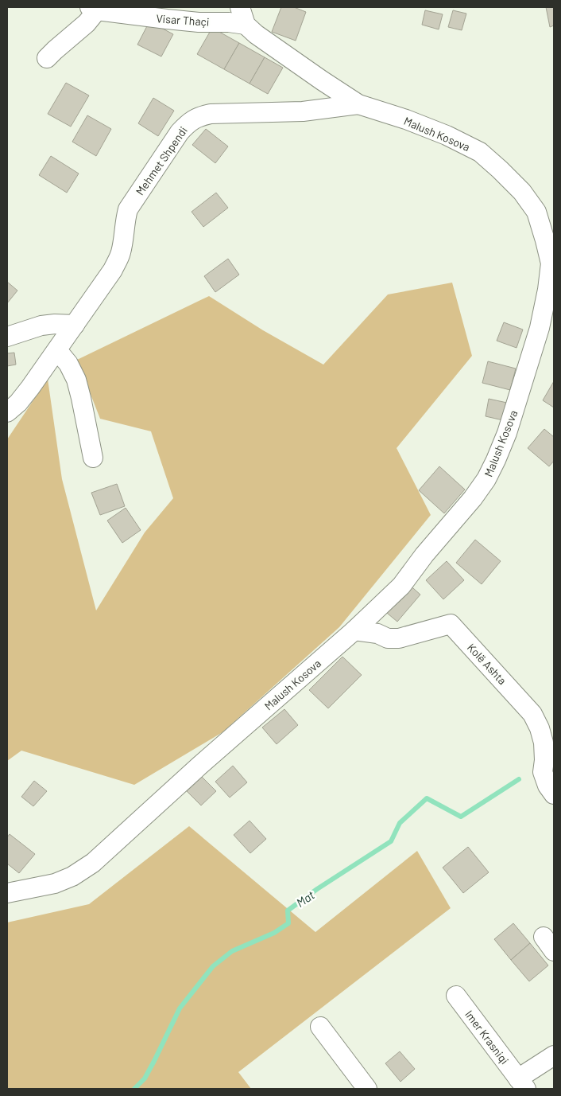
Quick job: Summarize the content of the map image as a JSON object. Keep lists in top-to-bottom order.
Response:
{
  "streets": {
    "street": [
      "Visar Thaçi",
      "Malush Kosova",
      "Mehmet Shpendi",
      "Kolë Ashta",
      "Imer Krasniqi"
    ]
  },
  "crossings": [
    ["Visar Thaçi", "Malush Kosova"],
    ["Malush Kosova", "Mehmet Shpendi"],
    ["Malush Kosova", "Kolë Ashta"]
  ],
  "water": ["Mat"]
}
